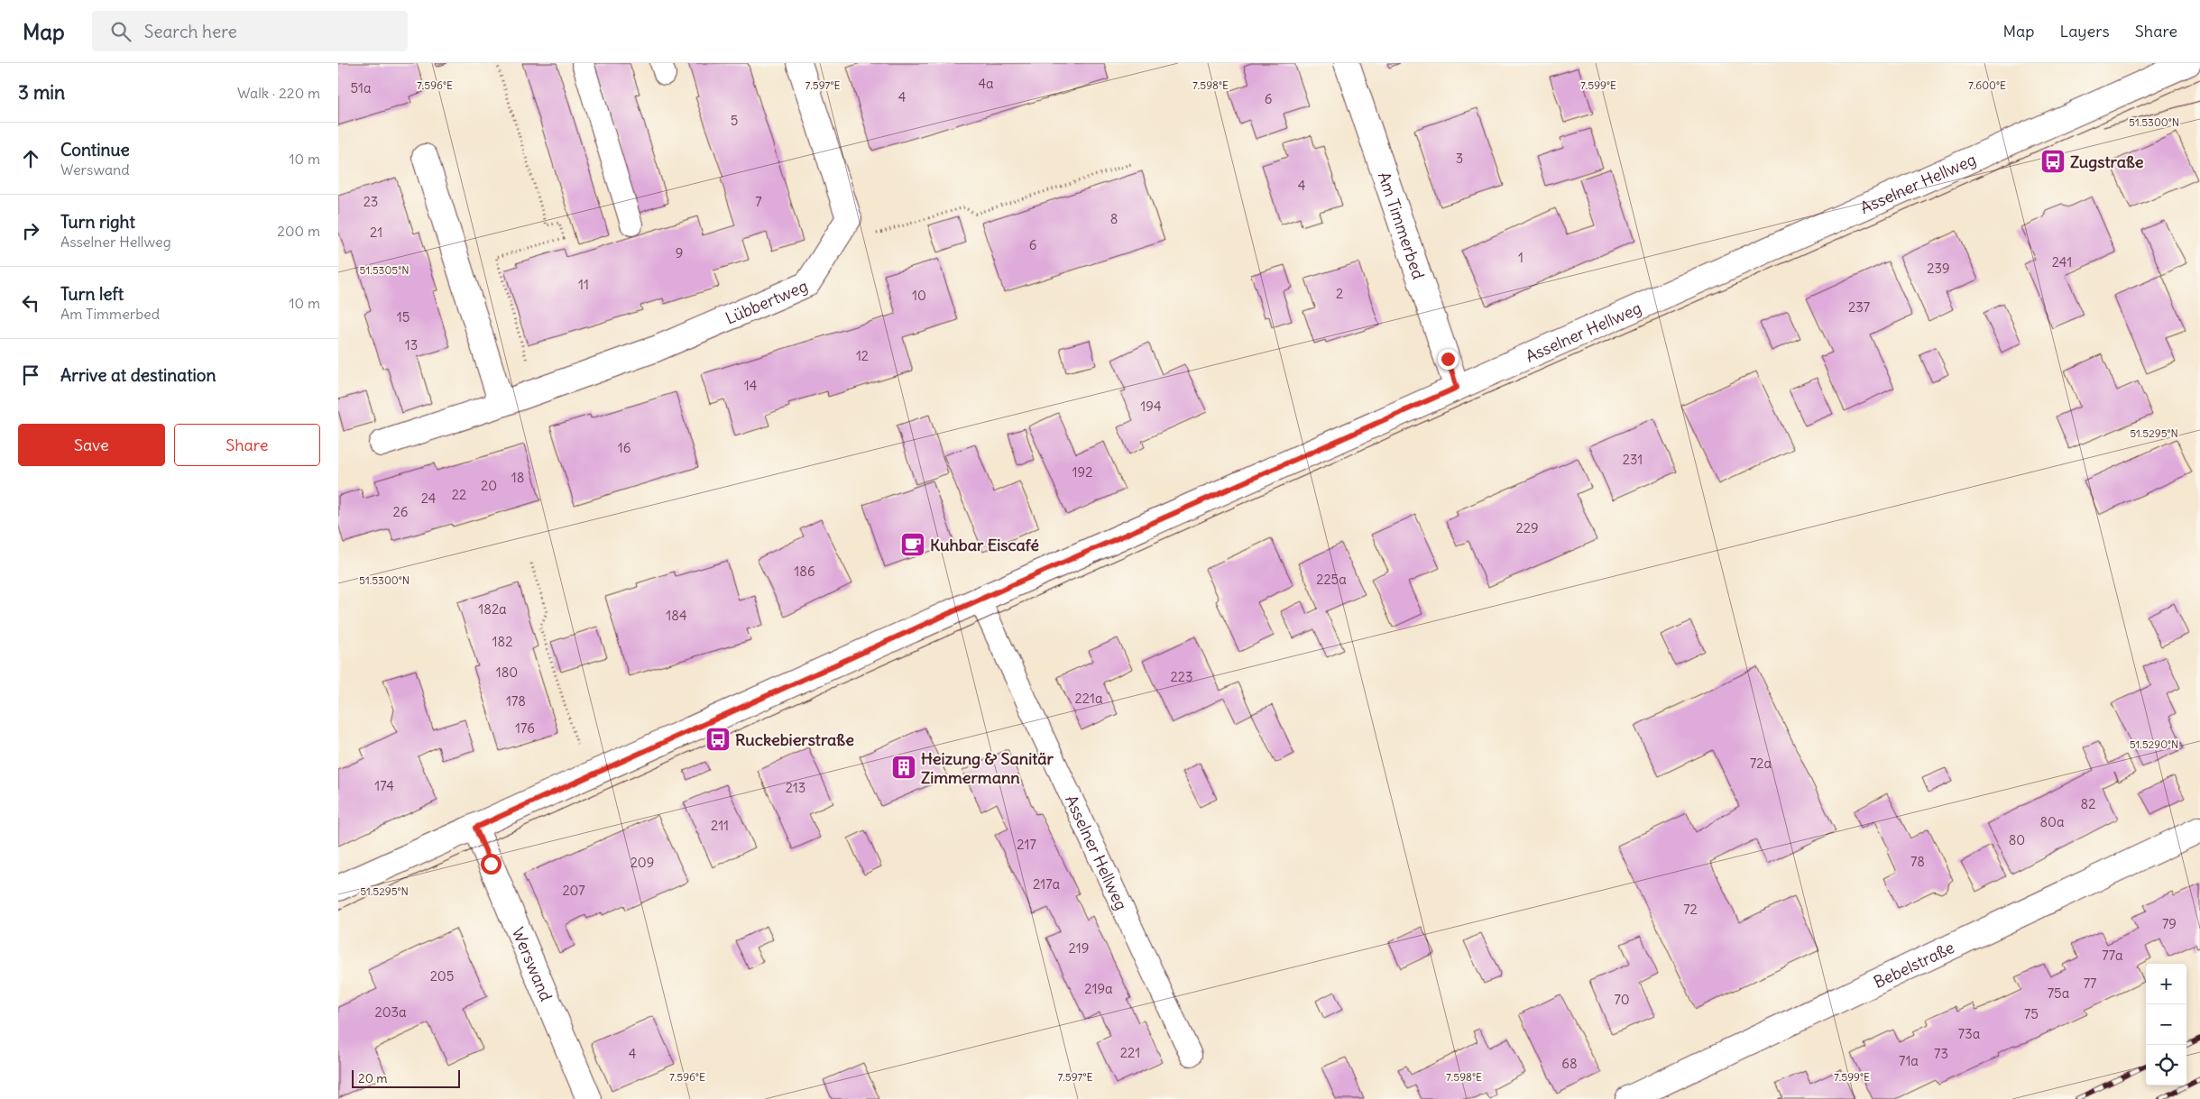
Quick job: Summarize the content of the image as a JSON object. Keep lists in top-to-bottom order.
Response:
{
  "streets": {
    "street": [
      "Asselner Hellweg",
      "Am Timmerbed",
      "Lübbertweg",
      "Werswand",
      "Bebelstraße"
    ]
  },
  "crossings": [
    ["Asselner Hellweg", "Am Timmerbed"],
    ["Asselner Hellweg", "Werswand"]
  ],
  "places": {
    "bus stop": ["Zugstraße", "Ruckebierstraße"],
    "cafe": ["Kuhbar Eiscafé"],
    "building": ["Heizung & Sanitär Zimmermann"]
  },
  "house_numbers": [
    "4a",
    "51a",
    "4",
    "6",
    "5",
    "3",
    "4",
    "23",
    "7",
    "8",
    "21",
    "6",
    "9",
    "1",
    "241",
    "239",
    "11",
    "2",
    "10",
    "237",
    "15",
    "13",
    "12",
    "14",
    "194",
    "16",
    "231",
    "192",
    "18",
    "20",
    "22",
    "24",
    "26",
    "229",
    "186",
    "225a",
    "182a",
    "184",
    "182",
    "180",
    "223",
    "221a",
    "178",
    "176",
    "72a",
    "174",
    "213",
    "82",
    "80a",
    "211",
    "80",
    "217",
    "78",
    "209",
    "217a",
    "207",
    "72",
    "79",
    "219",
    "77a",
    "205",
    "77",
    "219a",
    "75a",
    "70",
    "203a",
    "75",
    "73a",
    "221",
    "4",
    "73",
    "71a",
    "68"
  ],
  "scale_bar": "20 m",
  "page": {
    "header": "Map",
    "search": "Search here",
    "nav": ["Map", "Layers", "Share"],
    "heading": ["3 min", "Walk · 220 m"],
    "list": [
      ["Continue", "Werswand", "10 m"],
      ["Turn right", "Asselner Hellweg", "200 m"],
      ["Turn left", "Am Timmerbed", "10 m"],
      "Arrive at destination"
    ],
    "buttons": ["Save", "Share"],
    "map_buttons": ["+", "−"],
    "scale": "20 m"
  },
  "coordinates": [
    "7.596°E",
    "7.597°E",
    "7.598°E",
    "7.599°E",
    "7.600°E",
    "51.5300°N",
    "51.5305°N",
    "51.5295°N",
    "51.5290°N"
  ]
}
